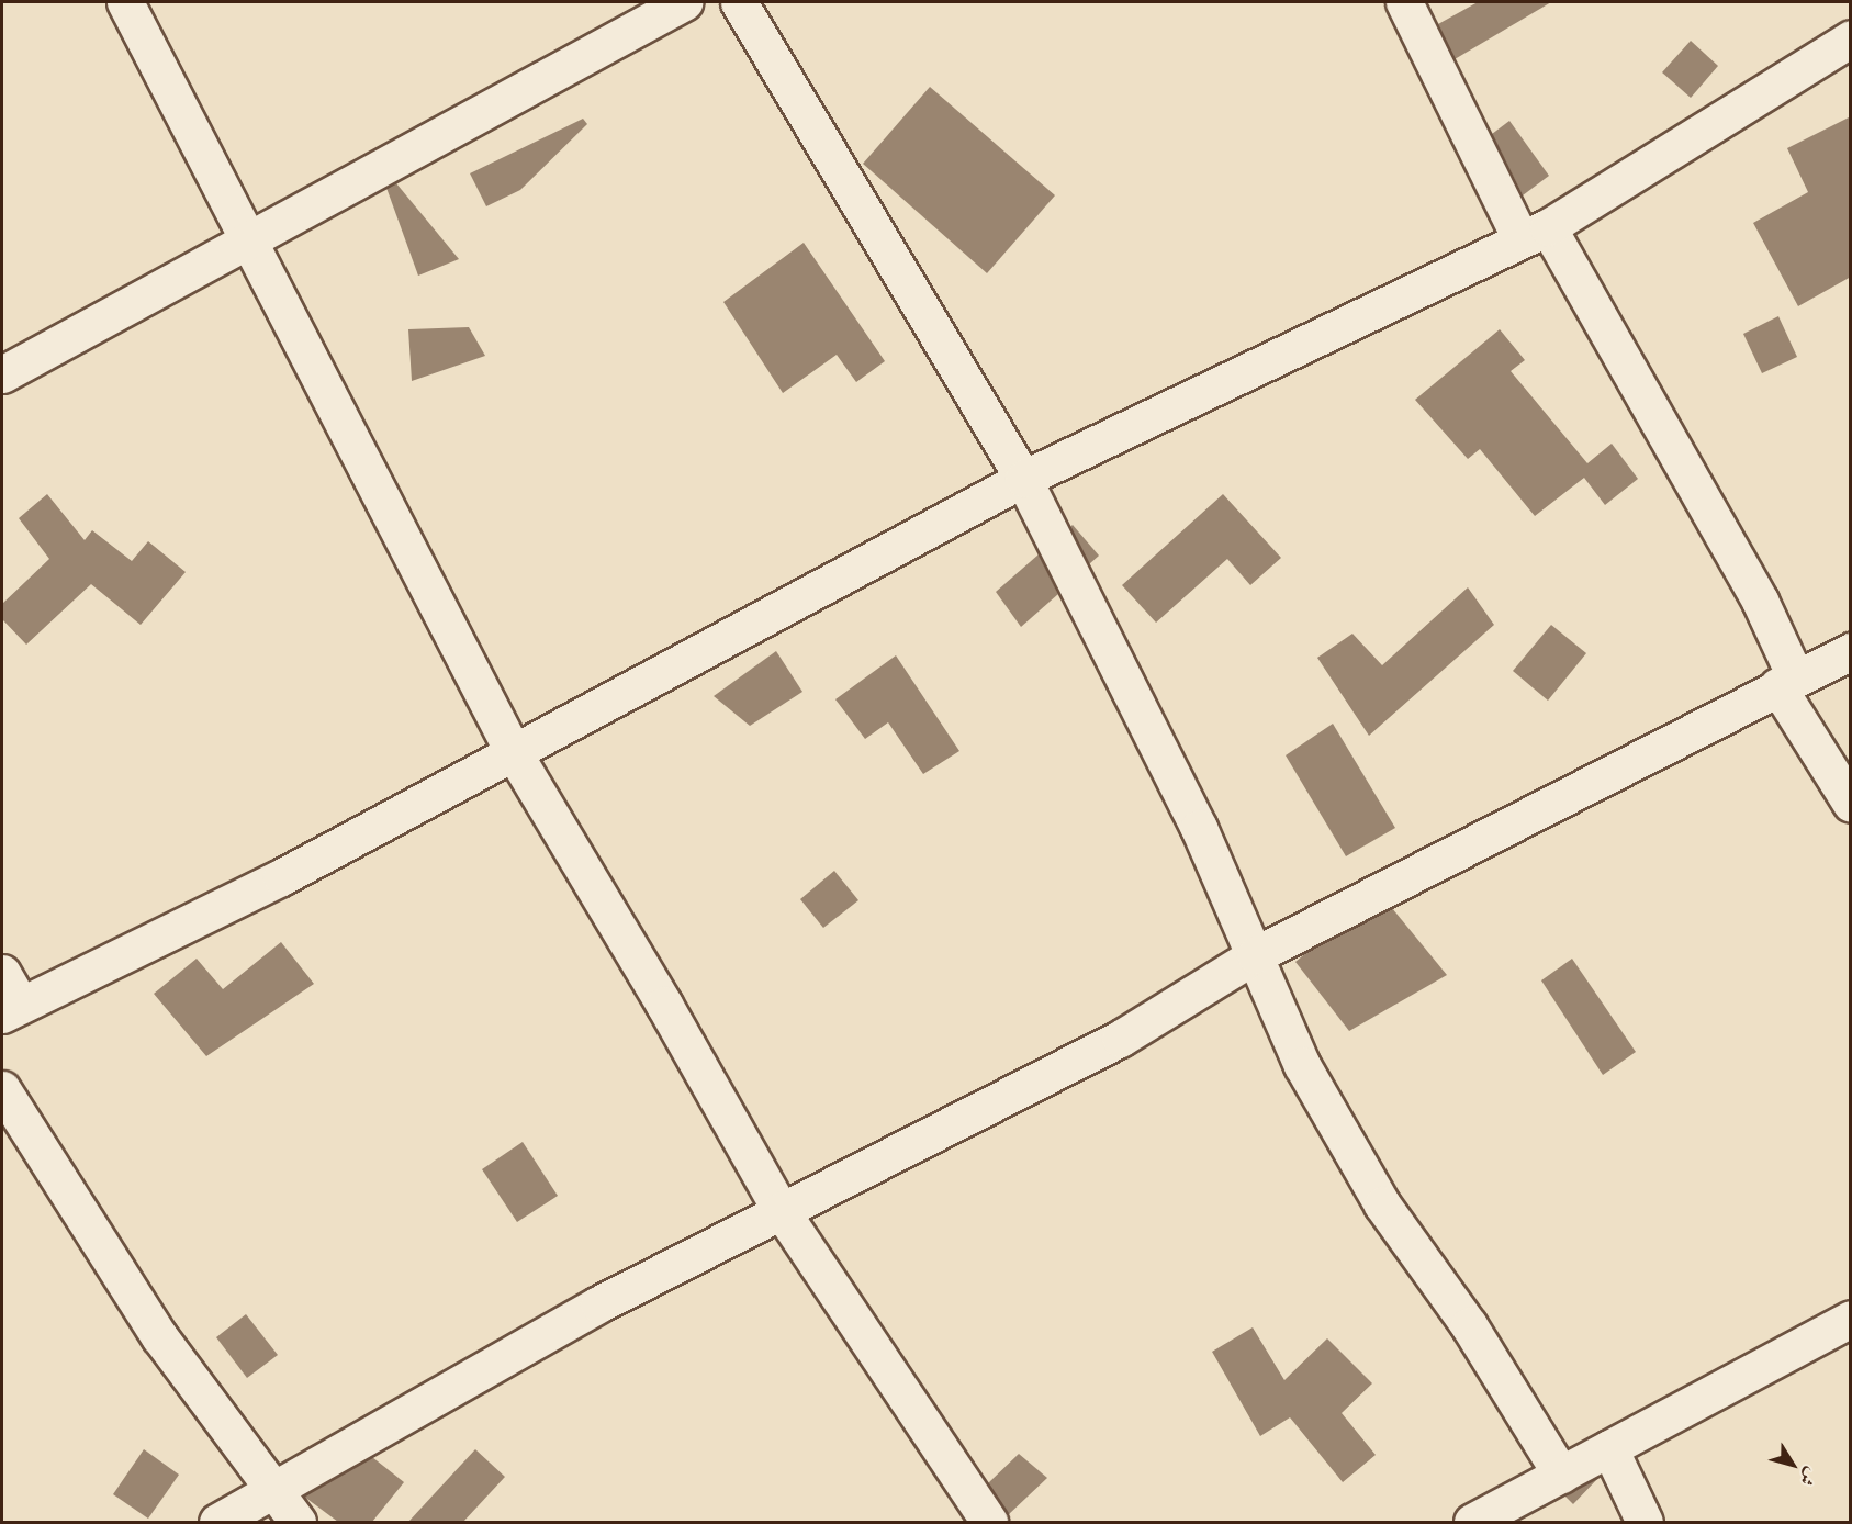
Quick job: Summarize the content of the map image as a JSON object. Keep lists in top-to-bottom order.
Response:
{
  "north": "bottom right"
}
